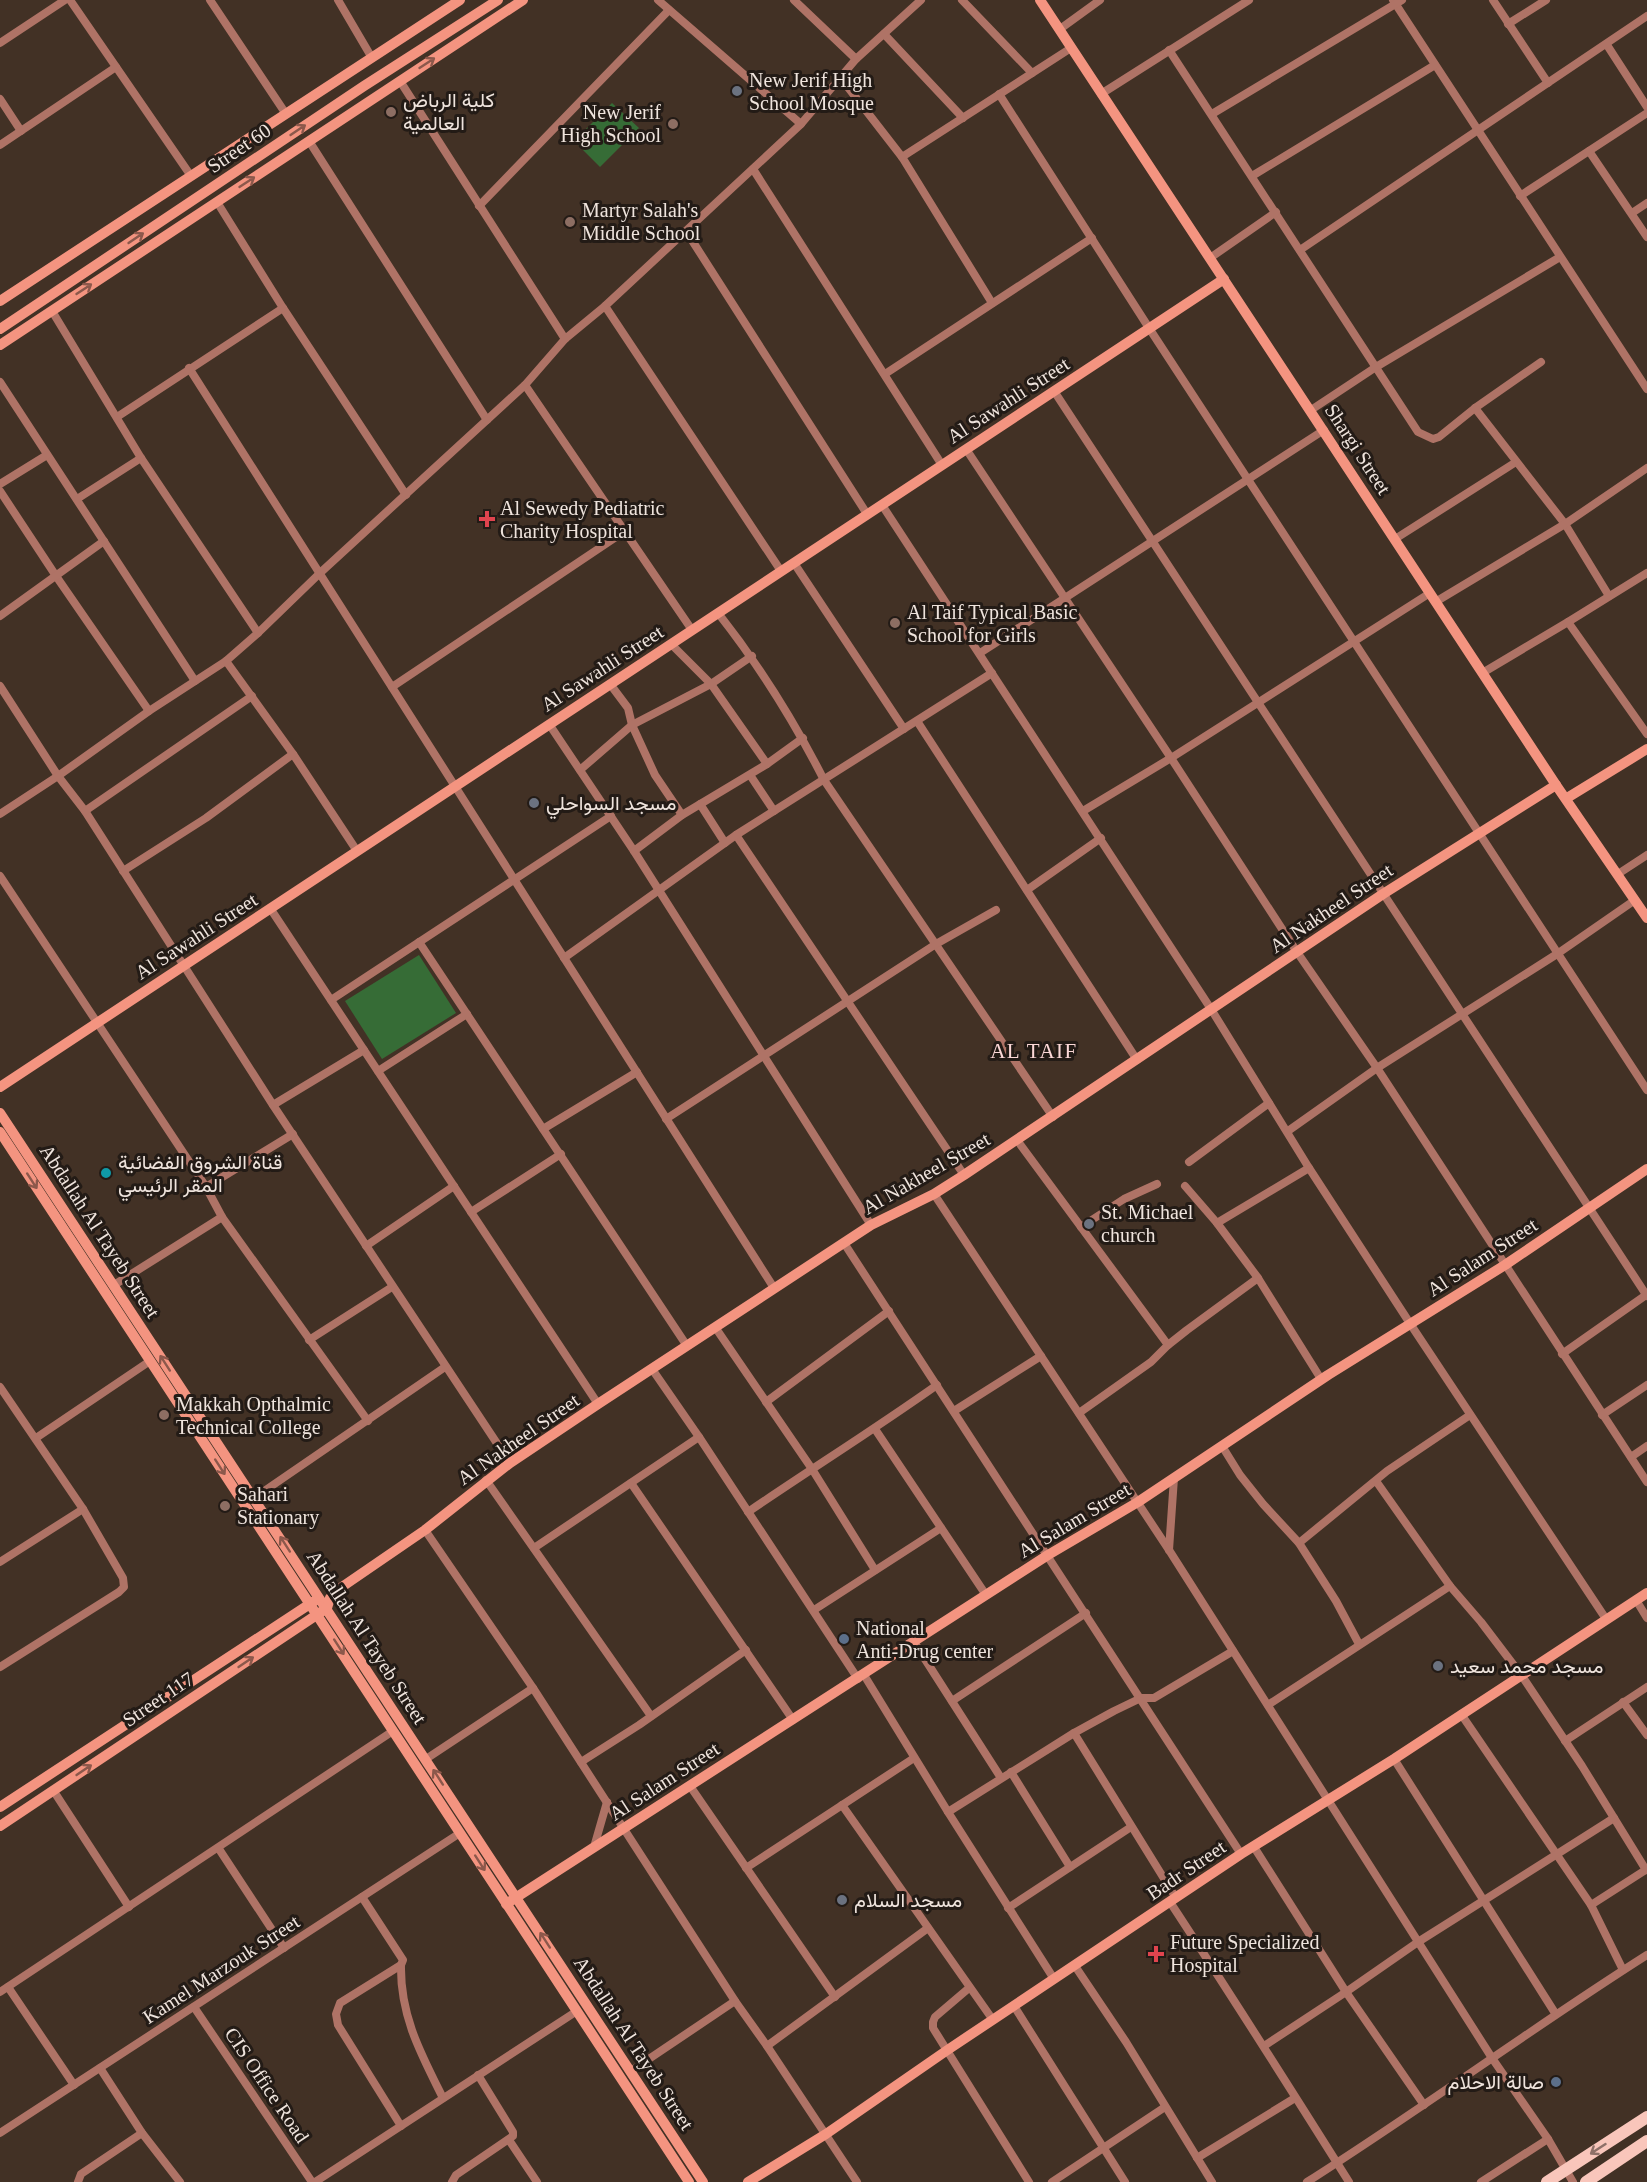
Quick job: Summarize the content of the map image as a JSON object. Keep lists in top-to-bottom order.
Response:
{
  "streets": {
    "street": [
      "Street 60",
      "Al Sawahli Street",
      "Shargi Street",
      "Al Nakheel Street",
      "Abdallah Al Tayeb Street",
      "Al Salam Street",
      "Street 117",
      "Badr Street",
      "Kamel Marzouk Street",
      "CIS Office Road"
    ]
  },
  "crossings": [
    ["Al Sawahli Street", "Shargi Street"],
    ["Shargi Street", "Al Nakheel Street"],
    ["Al Nakheel Street", "Abdallah Al Tayeb Street"],
    ["Al Nakheel Street", "Street 117"],
    ["Abdallah Al Tayeb Street", "Al Salam Street"],
    ["Abdallah Al Tayeb Street", "Street 117"],
    ["Abdallah Al Tayeb Street", "Kamel Marzouk Street"],
    ["Kamel Marzouk Street", "CIS Office Road"]
  ],
  "districts": ["AL TAIF"],
  "places": {
    "other": [
      "New Jerif High School Mosque",
      "كلية الرباض العالمية",
      "New Jerif High School",
      "Martyr Salah's Middle School",
      "Al Taif Typical Basic School for Girls",
      "مسجد السواحلي",
      "قناة الشروق الفضائية المقر الرئيسي",
      "St. Michael church",
      "Makkah Opthalmic Technical College",
      "Sahari Stationary",
      "National Anti-Drug center",
      "مسجد محمد سعيد",
      "مسجد السلام",
      "صالة الاحلام"
    ],
    "health": ["Al Sewedy Pediatric Charity Hospital", "Future Specialized Hospital"]
  }
}
